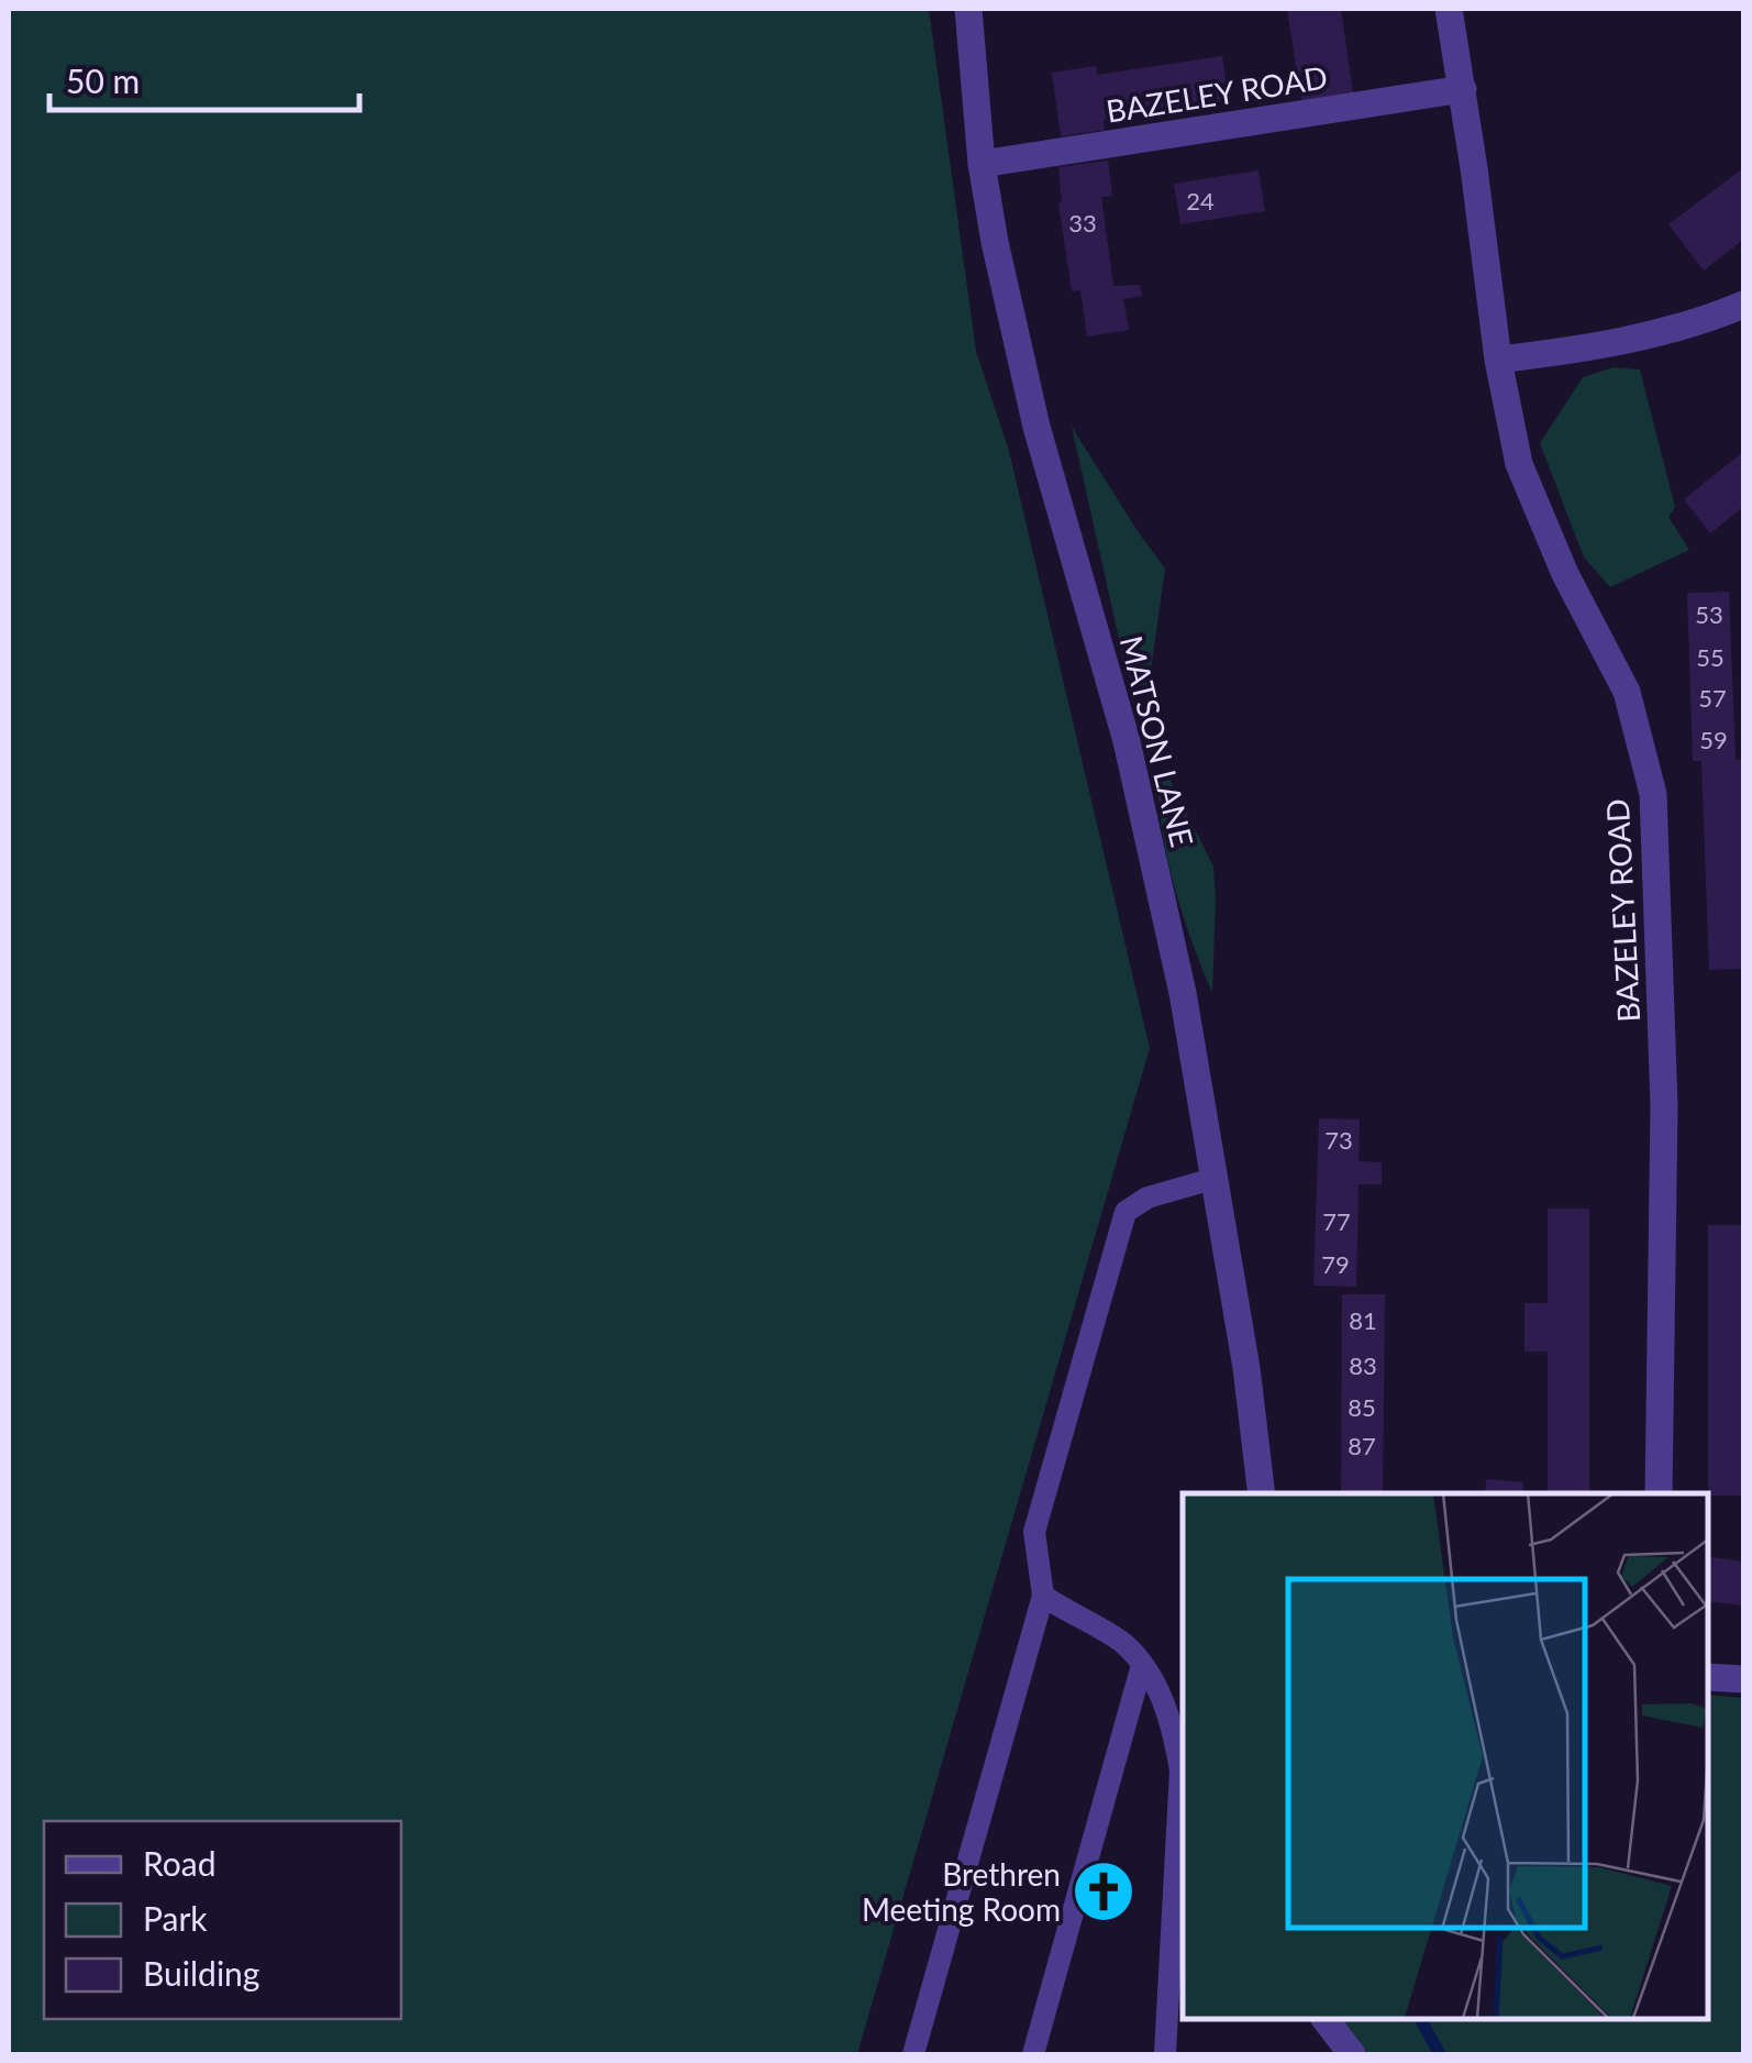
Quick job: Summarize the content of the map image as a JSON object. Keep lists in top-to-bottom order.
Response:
{
  "streets": {
    "street": ["BAZELEY ROAD", "MATSON LANE"]
  },
  "crossings": [
    ["BAZELEY ROAD", "MATSON LANE"]
  ],
  "places": {
    "church": ["Brethren Meeting Room"]
  },
  "house_numbers": [
    "24",
    "33",
    "53",
    "55",
    "57",
    "59",
    "73",
    "77",
    "79",
    "81",
    "83",
    "85",
    "87"
  ],
  "legend": ["Road", "Park", "Building"],
  "scale_bar": "50 m"
}
